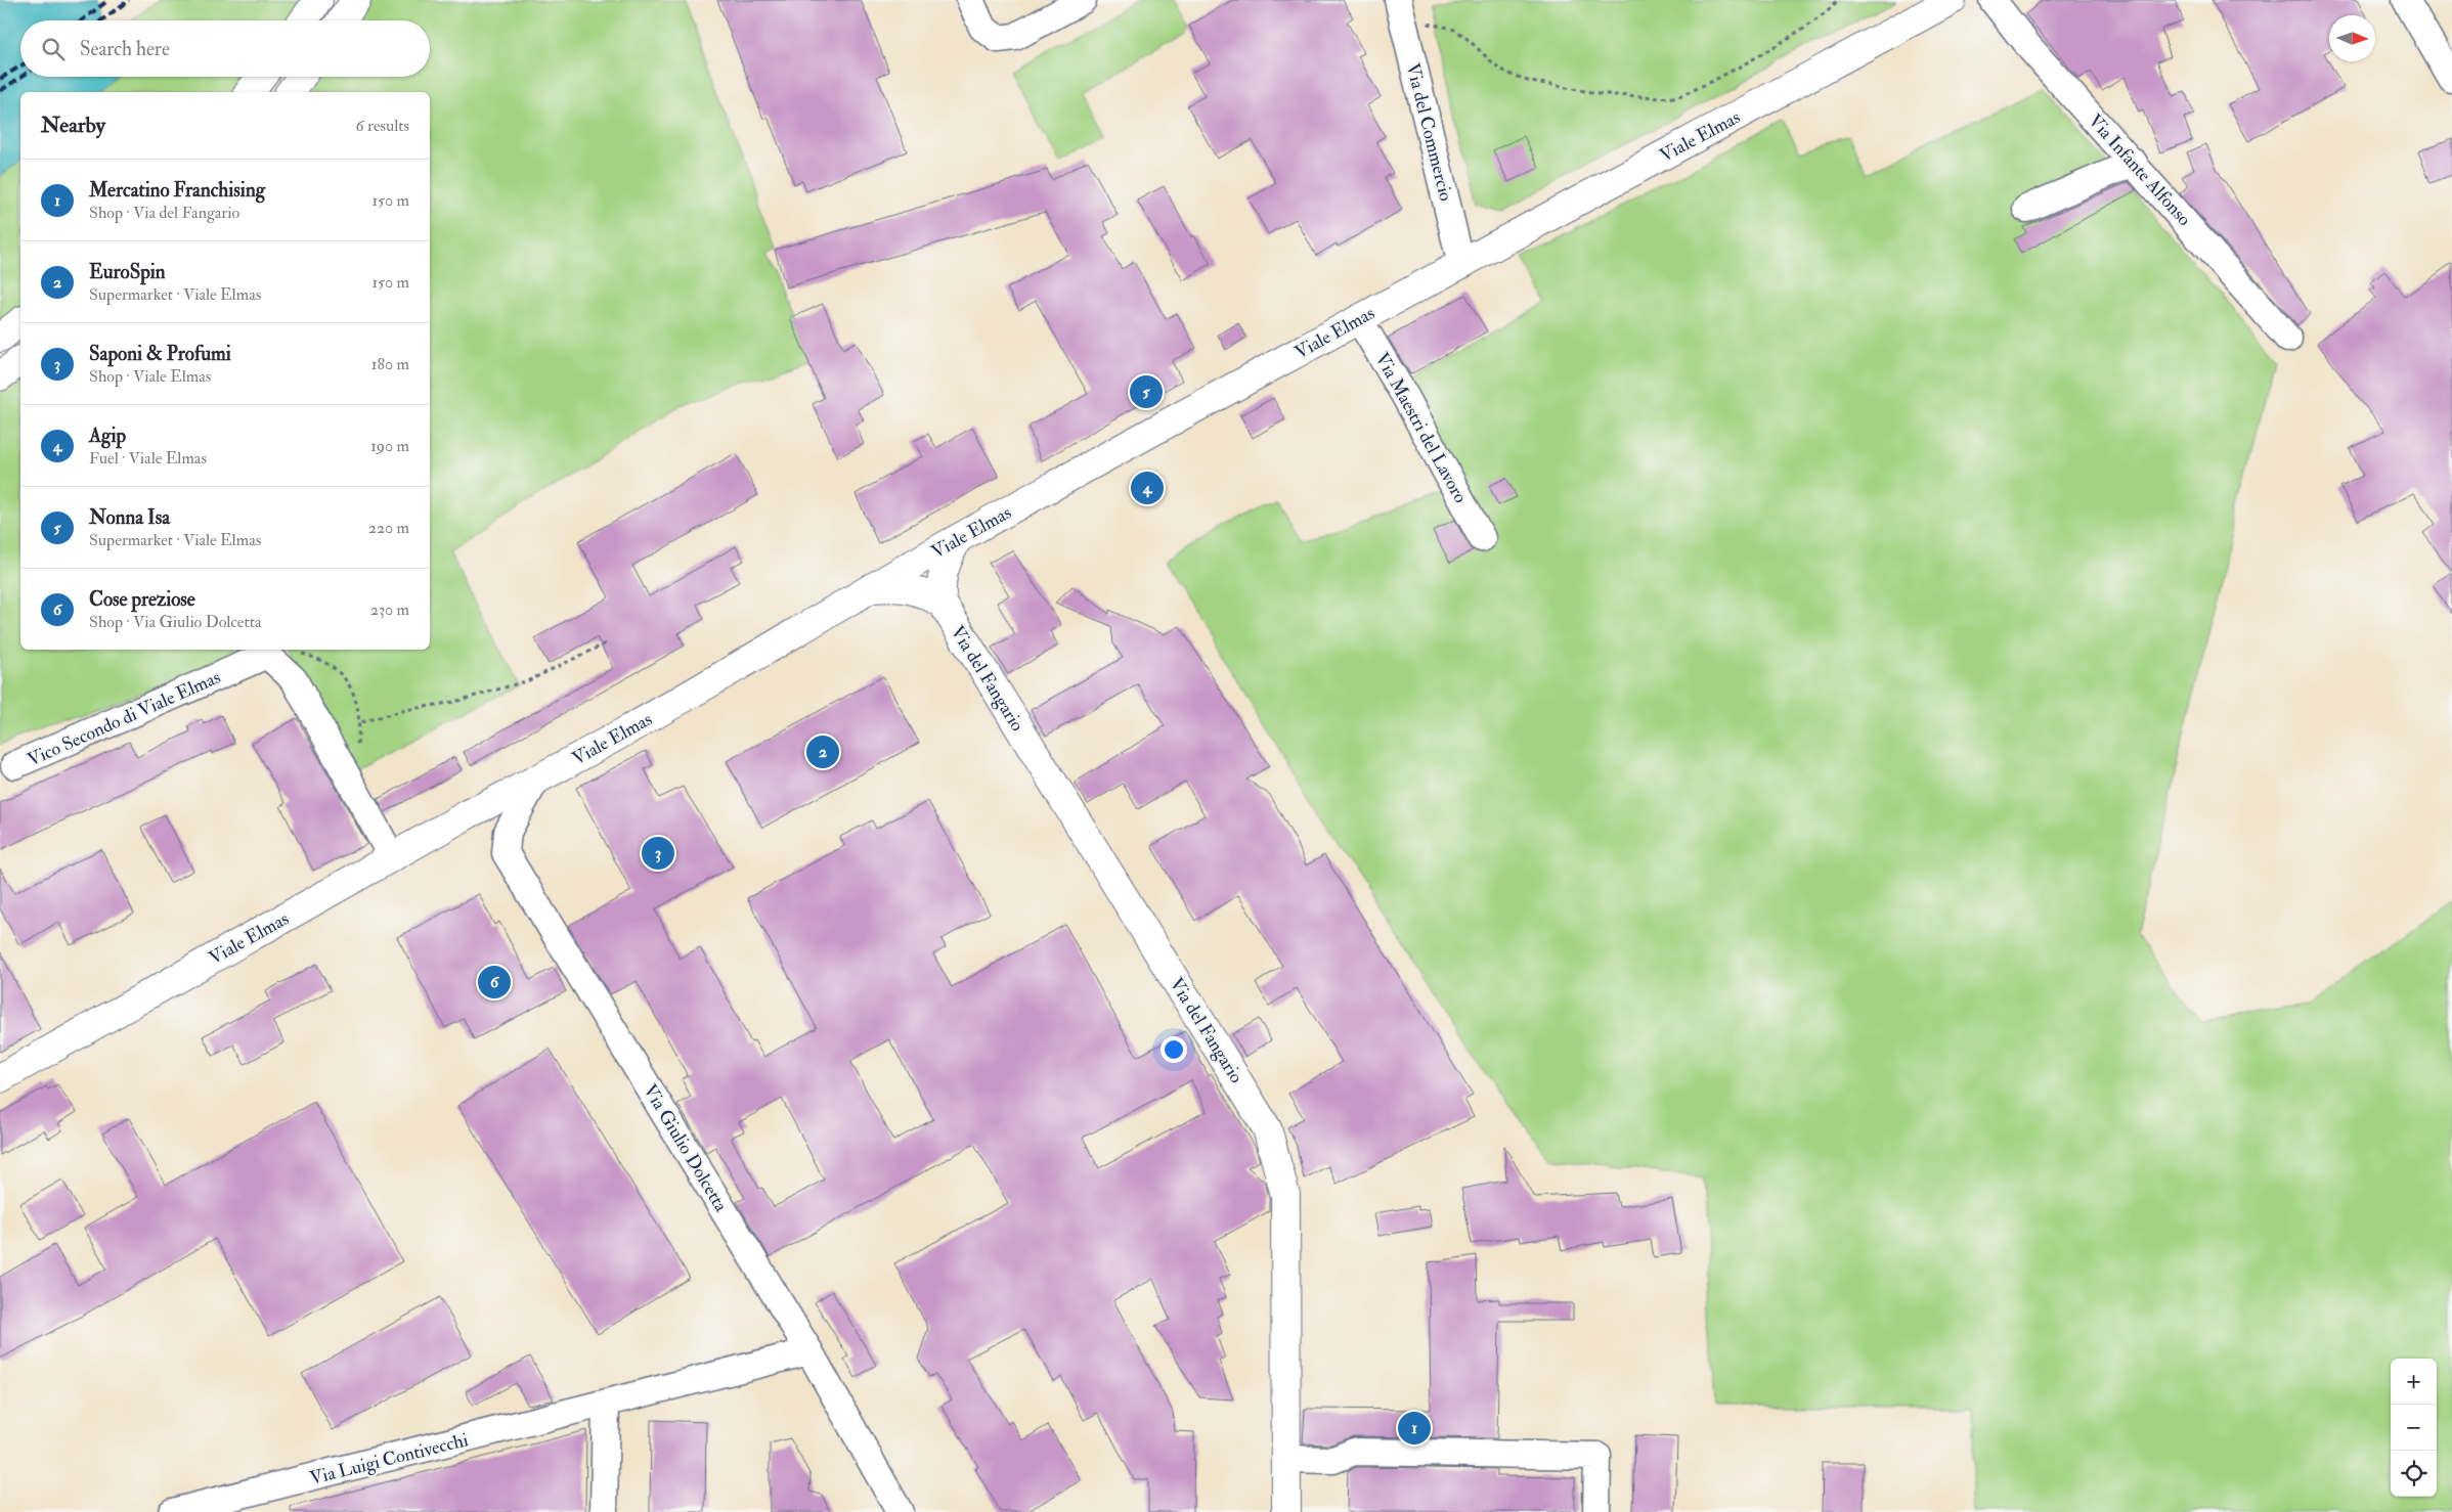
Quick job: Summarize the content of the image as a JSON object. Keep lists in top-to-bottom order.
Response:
{
  "streets": {
    "main road": ["Viale Elmas", "Via del Fangario"],
    "street": [
      "Via del Commercio",
      "Via Infante Alfonso",
      "Via Maestri del Lavoro",
      "Vico Secondo di Viale Elmas",
      "Via Giulio Dolcetta",
      "Via Luigi Contivecchi"
    ]
  },
  "crossings": [
    ["Via del Commercio", "Viale Elmas"],
    ["Viale Elmas", "Via Maestri del Lavoro"],
    ["Viale Elmas", "Via del Fangario"],
    ["Viale Elmas", "Via Giulio Dolcetta"],
    ["Via Giulio Dolcetta", "Via Luigi Contivecchi"]
  ],
  "north": "right",
  "page": {
    "search": "Search here",
    "heading": ["Nearby", "6 results"],
    "list": [
      {
        "mark": "1",
        "name": "Mercatino Franchising",
        "note": "Shop · Via del Fangario",
        "value": "150 m"
      },
      {
        "mark": "2",
        "name": "EuroSpin",
        "note": "Supermarket · Viale Elmas",
        "value": "150 m"
      },
      {
        "mark": "3",
        "name": "Saponi & Profumi",
        "note": "Shop · Viale Elmas",
        "value": "180 m"
      },
      {
        "mark": "4",
        "name": "Agip",
        "note": "Fuel · Viale Elmas",
        "value": "190 m"
      },
      {
        "mark": "5",
        "name": "Nonna Isa",
        "note": "Supermarket · Viale Elmas",
        "value": "220 m"
      },
      {
        "mark": "6",
        "name": "Cose preziose",
        "note": "Shop · Via Giulio Dolcetta",
        "value": "230 m"
      }
    ],
    "pins": [
      "5",
      "4",
      "2",
      "3",
      "6",
      "1"
    ],
    "map_buttons": ["+", "−"]
  }
}
